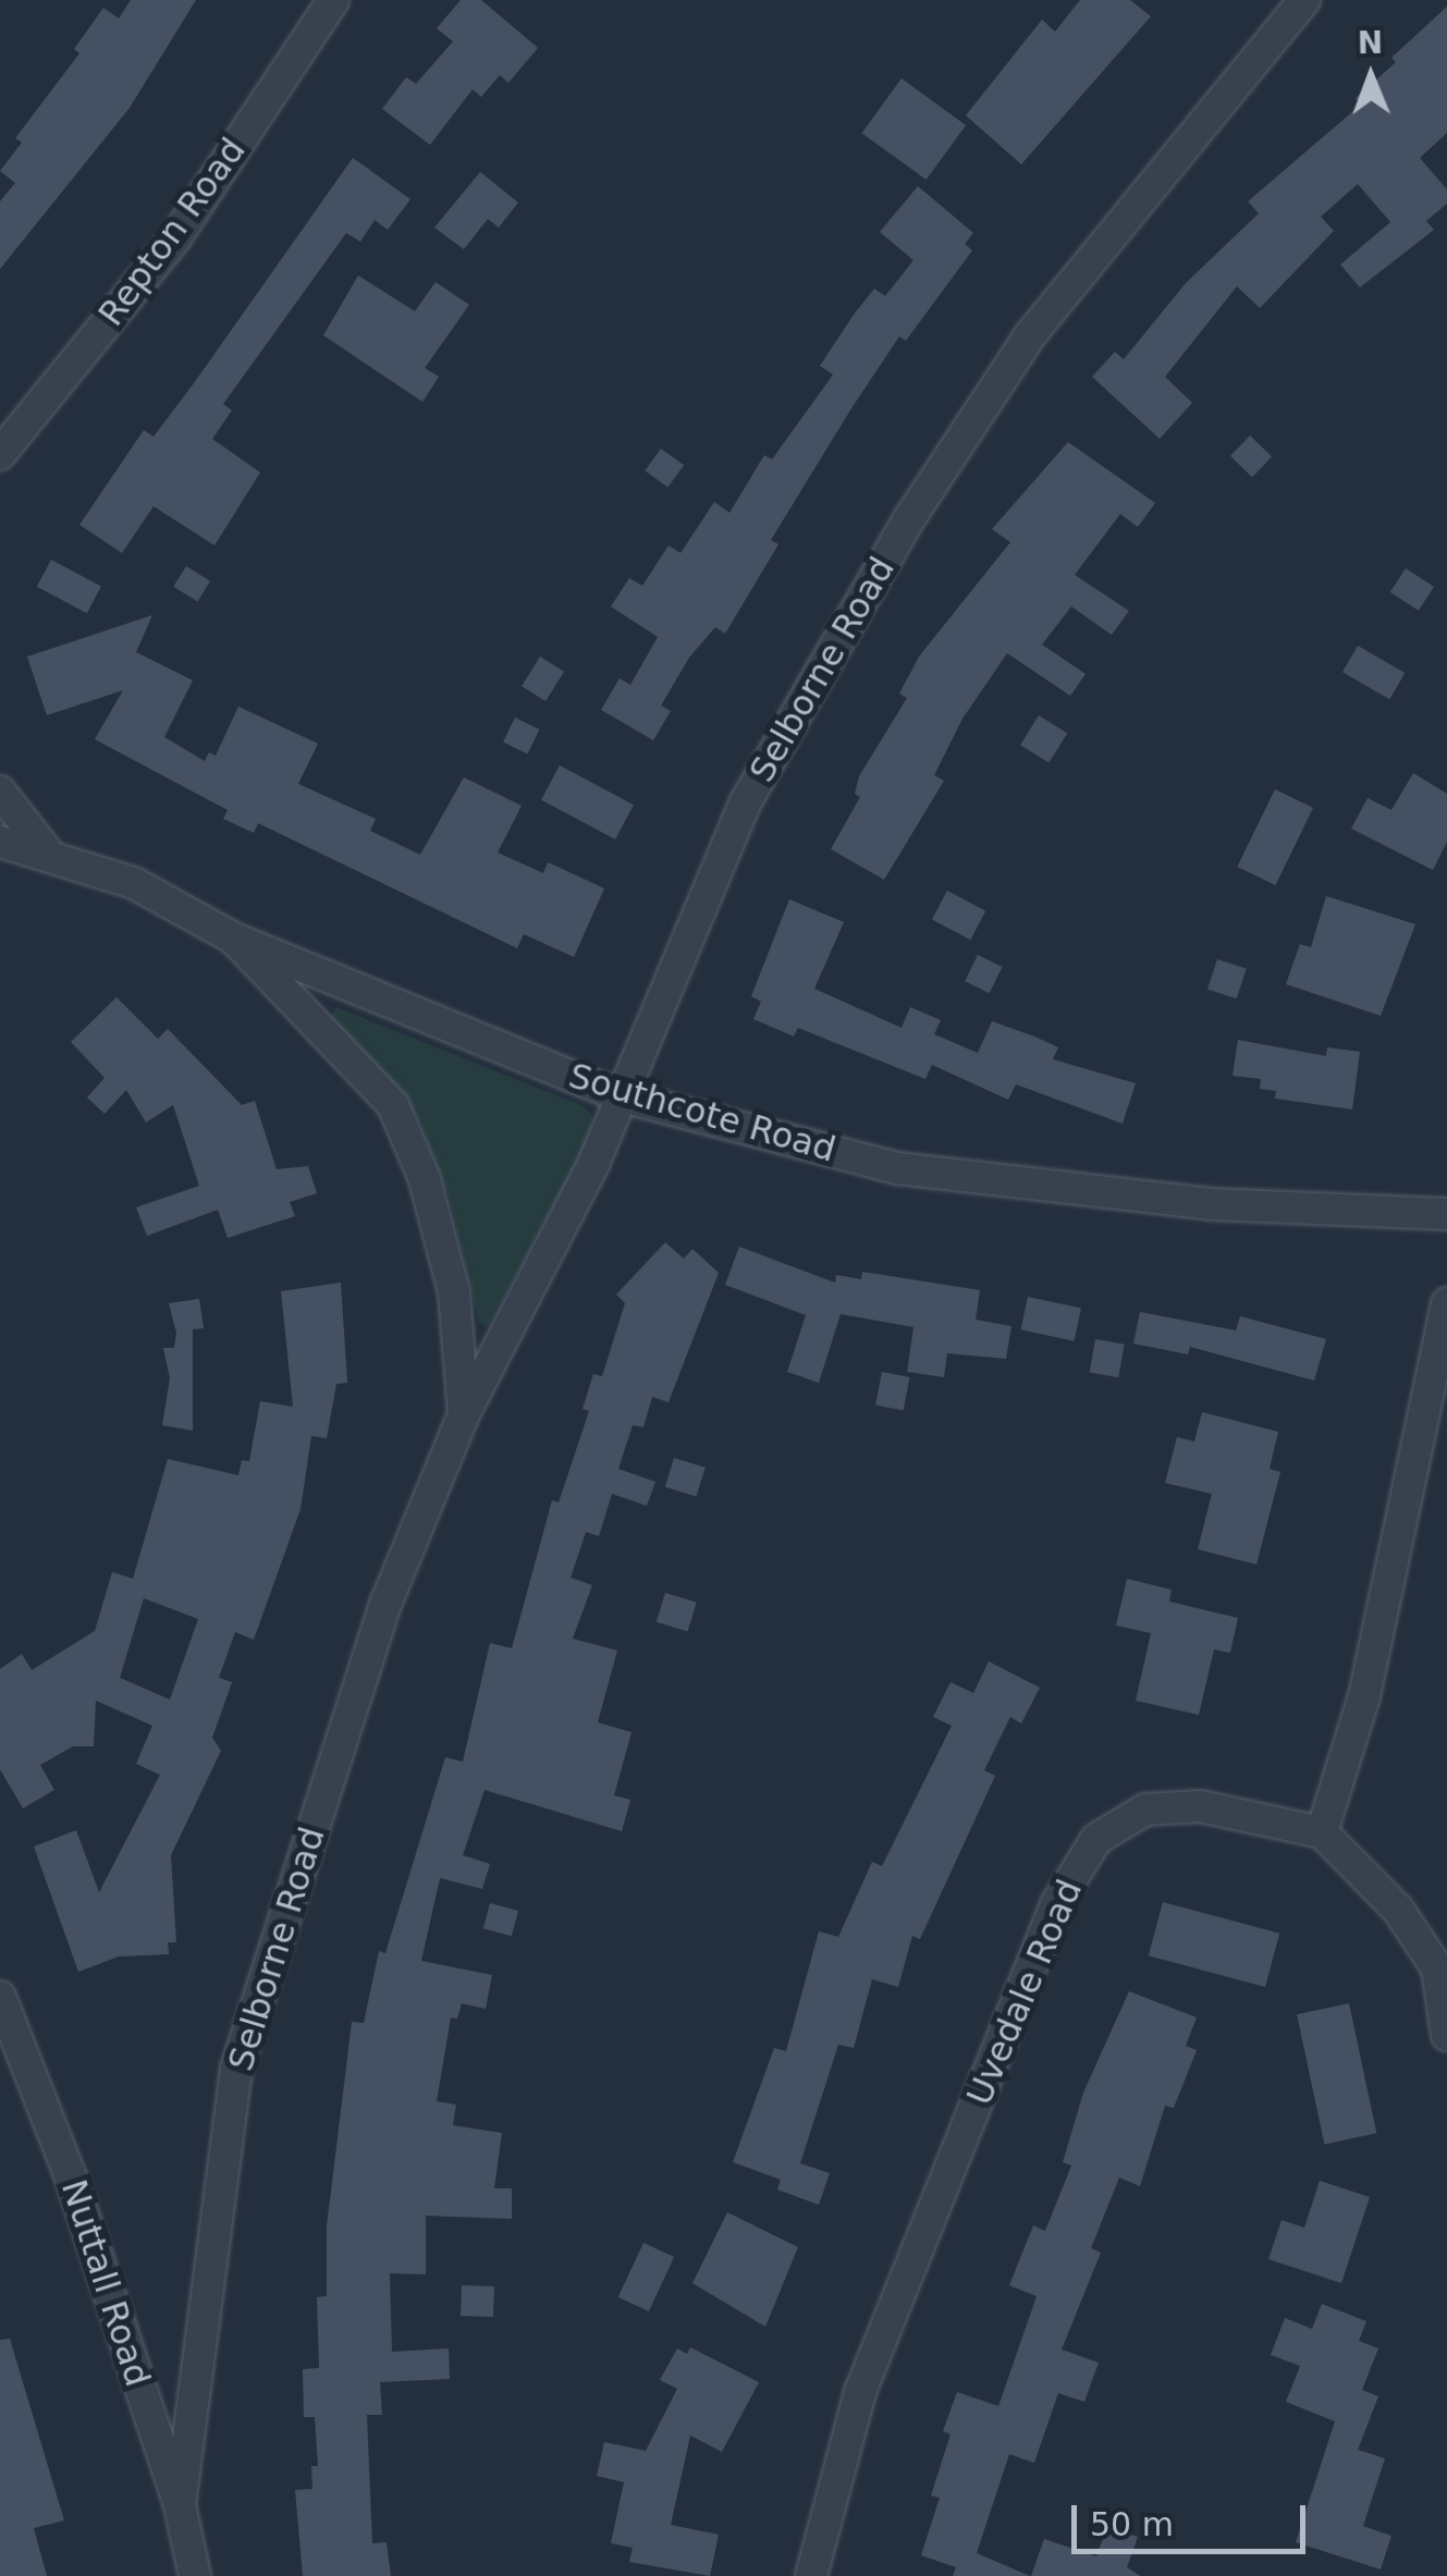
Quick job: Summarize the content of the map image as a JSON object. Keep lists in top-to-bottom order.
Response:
{
  "streets": {
    "street": [
      "Repton Road",
      "Selborne Road",
      "Southcote Road",
      "Uvedale Road",
      "Nuttall Road"
    ]
  },
  "crossings": [
    ["Selborne Road", "Southcote Road"],
    ["Selborne Road", "Nuttall Road"]
  ],
  "scale_bar": "50 m",
  "north": "top"
}
